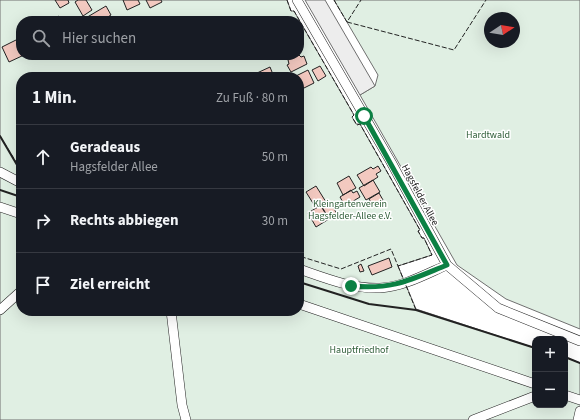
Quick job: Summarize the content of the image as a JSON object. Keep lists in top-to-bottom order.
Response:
{
  "streets": {
    "lane": ["Hagsfelder Allee"]
  },
  "parks": ["Hardtwald", "Kleingartenverein Hagsfelder-Allee e.V.", "Hauptfriedhof"],
  "north": "right",
  "page": {
    "search": "Hier suchen",
    "heading": ["1 Min.", "Zu Fuß · 80 m"],
    "list": [
      ["Geradeaus", "Hagsfelder Allee", "50 m"],
      ["Rechts abbiegen", "30 m"],
      "Ziel erreicht"
    ],
    "map_buttons": ["+", "−"]
  }
}
